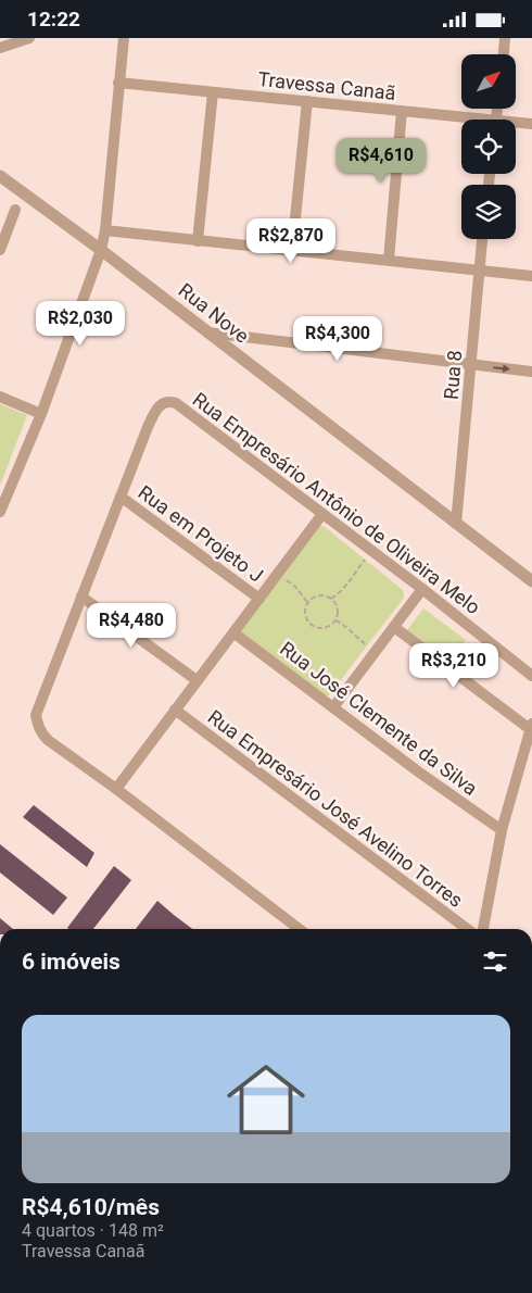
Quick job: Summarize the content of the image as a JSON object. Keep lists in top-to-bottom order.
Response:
{
  "streets": {
    "street": [
      "Travessa Canaã",
      "Rua Nove",
      "Rua 8",
      "Rua Empresário Antônio de Oliveira Melo",
      "Rua em Projeto J",
      "Rua José Clemente da Silva",
      "Rua Empresário José Avelino Torres"
    ]
  },
  "crossings": [
    ["Rua Nove", "Rua 8"],
    ["Rua Empresário Antônio de Oliveira Melo", "Rua em Projeto J"]
  ],
  "north": "top right",
  "page": {
    "status": "12:22",
    "price": [
      "R$4,610",
      "R$2,870",
      "R$2,030",
      "R$4,300",
      "R$4,480",
      "R$3,210"
    ],
    "heading": "6 imóveis",
    "list": [
      {
        "name": "R$4,610/mês",
        "note": "4 quartos · 148 m² · Travessa Canaã"
      }
    ]
  }
}
